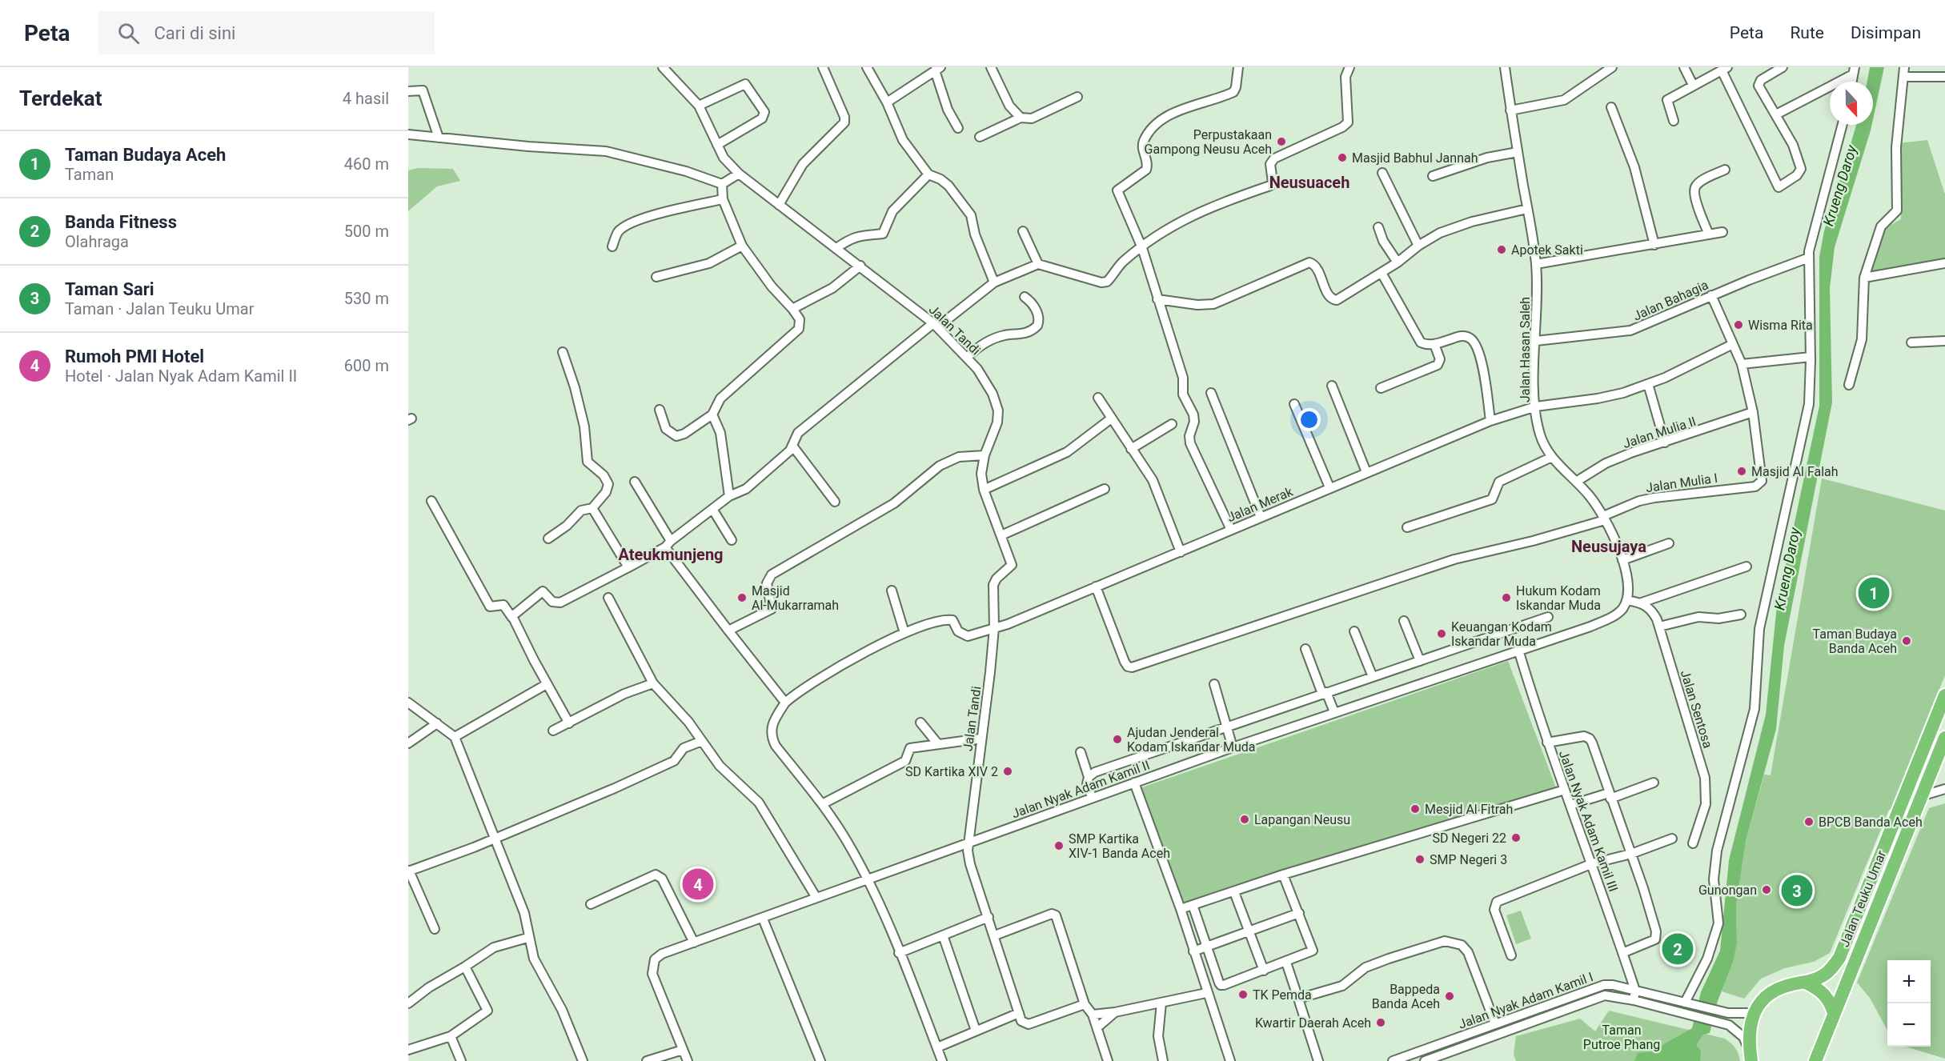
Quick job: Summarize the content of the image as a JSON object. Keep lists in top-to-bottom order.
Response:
{
  "streets": {
    "highway": ["Jalan Teuku Umar"],
    "street": [
      "Jalan Bahagia",
      "Jalan Tandi",
      "Jalan Hasan Saleh",
      "Jalan Mulia II",
      "Jalan Mulia I",
      "Jalan Merak",
      "Jalan Sentosa",
      "Jalan Nyak Adam Kamil II",
      "Jalan Nyak Adam Kamil III",
      "Jalan Nyak Adam Kamil I"
    ]
  },
  "crossings": [
    ["Jalan Bahagia", "Jalan Hasan Saleh"],
    ["Jalan Tandi", "Jalan Merak"],
    ["Jalan Tandi", "Jalan Nyak Adam Kamil II"],
    ["Jalan Hasan Saleh", "Jalan Mulia II"],
    ["Jalan Hasan Saleh", "Jalan Mulia I"],
    ["Jalan Hasan Saleh", "Jalan Merak"],
    ["Jalan Mulia II", "Jalan Mulia I"],
    ["Jalan Mulia I", "Jalan Merak"],
    ["Jalan Nyak Adam Kamil II", "Jalan Nyak Adam Kamil III"],
    ["Jalan Nyak Adam Kamil III", "Jalan Nyak Adam Kamil I"],
    ["Jalan Teuku Umar", "Jalan Nyak Adam Kamil I"]
  ],
  "districts": ["Neusuaceh", "Neusujaya", "Ateukmunjeng"],
  "water": ["Krueng Daroy"],
  "parks": ["Taman Putroe Phang"],
  "places": [
    "Perpustakaan Gampong Neusu Aceh",
    "Masjid Babhul Jannah",
    "Apotek Sakti",
    "Wisma Rita",
    "Masjid Al Falah",
    "Masjid Al-Mukarramah",
    "Hukum Kodam Iskandar Muda",
    "Keuangan Kodam Iskandar Muda",
    "Taman Budaya Banda Aceh",
    "Ajudan Jenderal Kodam Iskandar Muda",
    "SD Kartika XIV 2",
    "Mesjid Al Fitrah",
    "Lapangan Neusu",
    "BPCB Banda Aceh",
    "SD Negeri 22",
    "SMP Kartika XIV-1 Banda Aceh",
    "SMP Negeri 3",
    "Gunongan",
    "TK Pemda",
    "Bappeda Banda Aceh",
    "Kwartir Daerah Aceh"
  ],
  "north": "bottom",
  "page": {
    "header": "Peta",
    "search": "Cari di sini",
    "nav": ["Peta", "Rute", "Disimpan"],
    "heading": ["Terdekat", "4 hasil"],
    "list": [
      {
        "mark": "1",
        "name": "Taman Budaya Aceh",
        "note": "Taman",
        "value": "460 m"
      },
      {
        "mark": "2",
        "name": "Banda Fitness",
        "note": "Olahraga",
        "value": "500 m"
      },
      {
        "mark": "3",
        "name": "Taman Sari",
        "note": "Taman · Jalan Teuku Umar",
        "value": "530 m"
      },
      {
        "mark": "4",
        "name": "Rumoh PMI Hotel",
        "note": "Hotel · Jalan Nyak Adam Kamil II",
        "value": "600 m"
      }
    ],
    "pins": [
      "1",
      "4",
      "3",
      "2"
    ],
    "map_buttons": ["+", "−"]
  }
}
